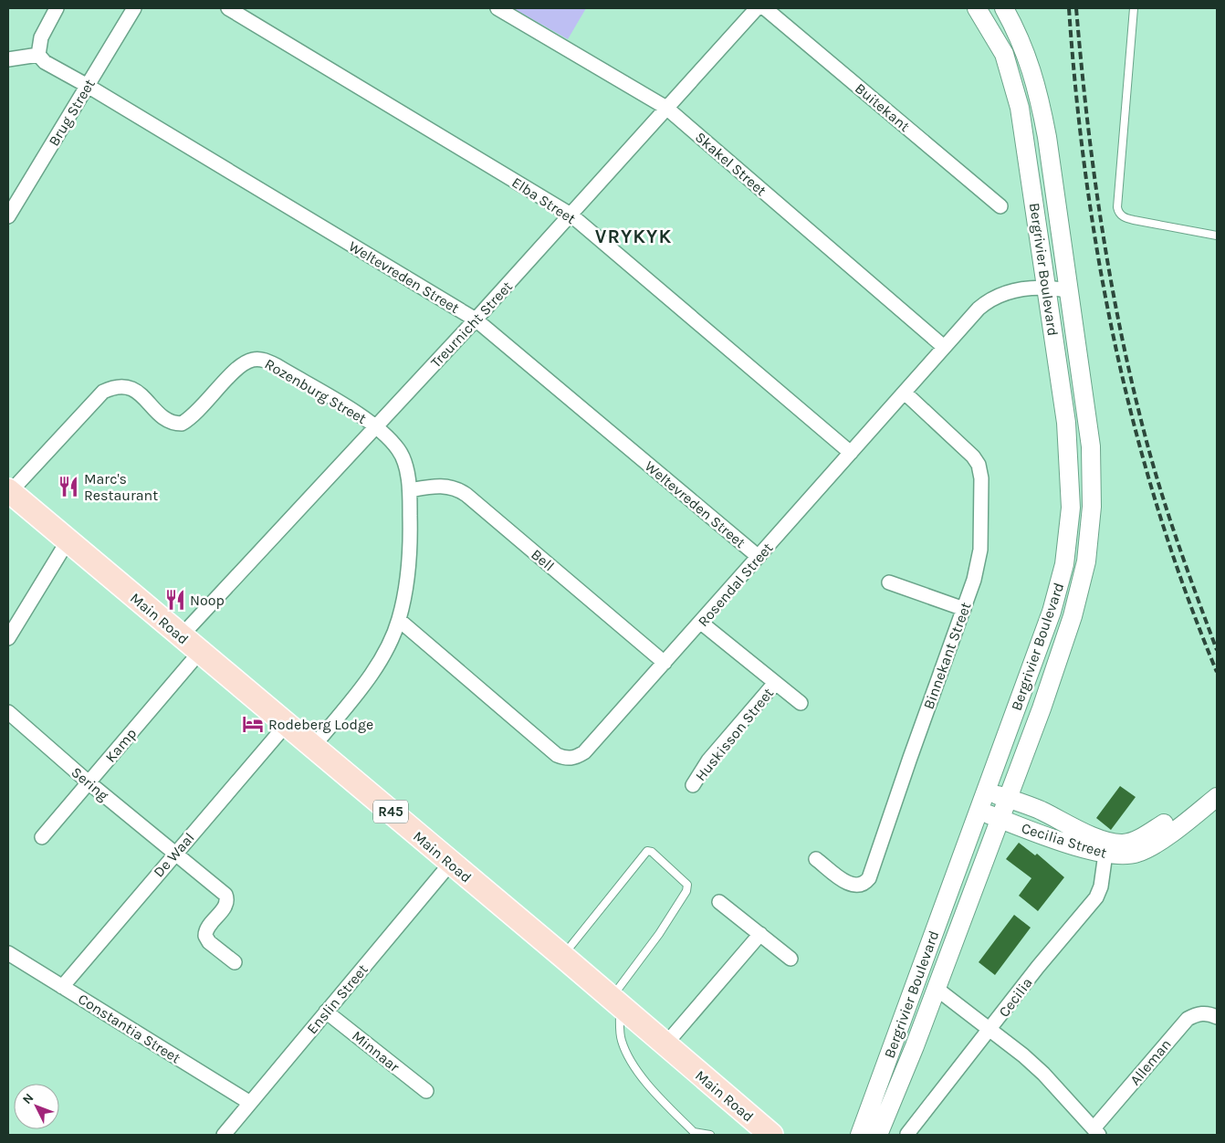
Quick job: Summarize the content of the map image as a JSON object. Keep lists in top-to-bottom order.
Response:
{
  "streets": {
    "main road": ["Main Road", "R45"],
    "street": [
      "Buitekant",
      "Brug Street",
      "Skakel Street",
      "Elba Street",
      "Bergrivier Boulevard",
      "Weltevreden Street",
      "Treurnicht Street",
      "Rozenburg Street",
      "Bell",
      "Rosendal Street",
      "Binnekant Street",
      "Huskisson Street",
      "Kamp",
      "Sering",
      "Cecilia Street",
      "De Waal",
      "Cecilia",
      "Enslin Street",
      "Constantia Street",
      "Minnaar",
      "Alleman"
    ]
  },
  "crossings": [
    ["Brug Street", "Weltevreden Street"],
    ["Skakel Street", "Treurnicht Street"],
    ["Skakel Street", "Rosendal Street"],
    ["Elba Street", "Treurnicht Street"],
    ["Elba Street", "Rosendal Street"],
    ["Bergrivier Boulevard", "Rosendal Street"],
    ["Bergrivier Boulevard", "Cecilia Street"],
    ["Weltevreden Street", "Treurnicht Street"],
    ["Weltevreden Street", "Rosendal Street"],
    ["Treurnicht Street", "Rozenburg Street"],
    ["Treurnicht Street", "Main Road"],
    ["Rozenburg Street", "Main Road"],
    ["Bell", "Rosendal Street"],
    ["Rosendal Street", "Binnekant Street"],
    ["Main Road", "Kamp"],
    ["Main Road", "De Waal"],
    ["Main Road", "Enslin Street"],
    ["Kamp", "Sering"],
    ["Sering", "De Waal"],
    ["Cecilia Street", "Cecilia"],
    ["De Waal", "Constantia Street"],
    ["Enslin Street", "Constantia Street"],
    ["Enslin Street", "Minnaar"]
  ],
  "districts": ["VRYKYK"],
  "places": {
    "restaurant": ["Marc's Restaurant", "Noop"],
    "hotel": ["Rodeberg Lodge"]
  },
  "north": "top left"
}
